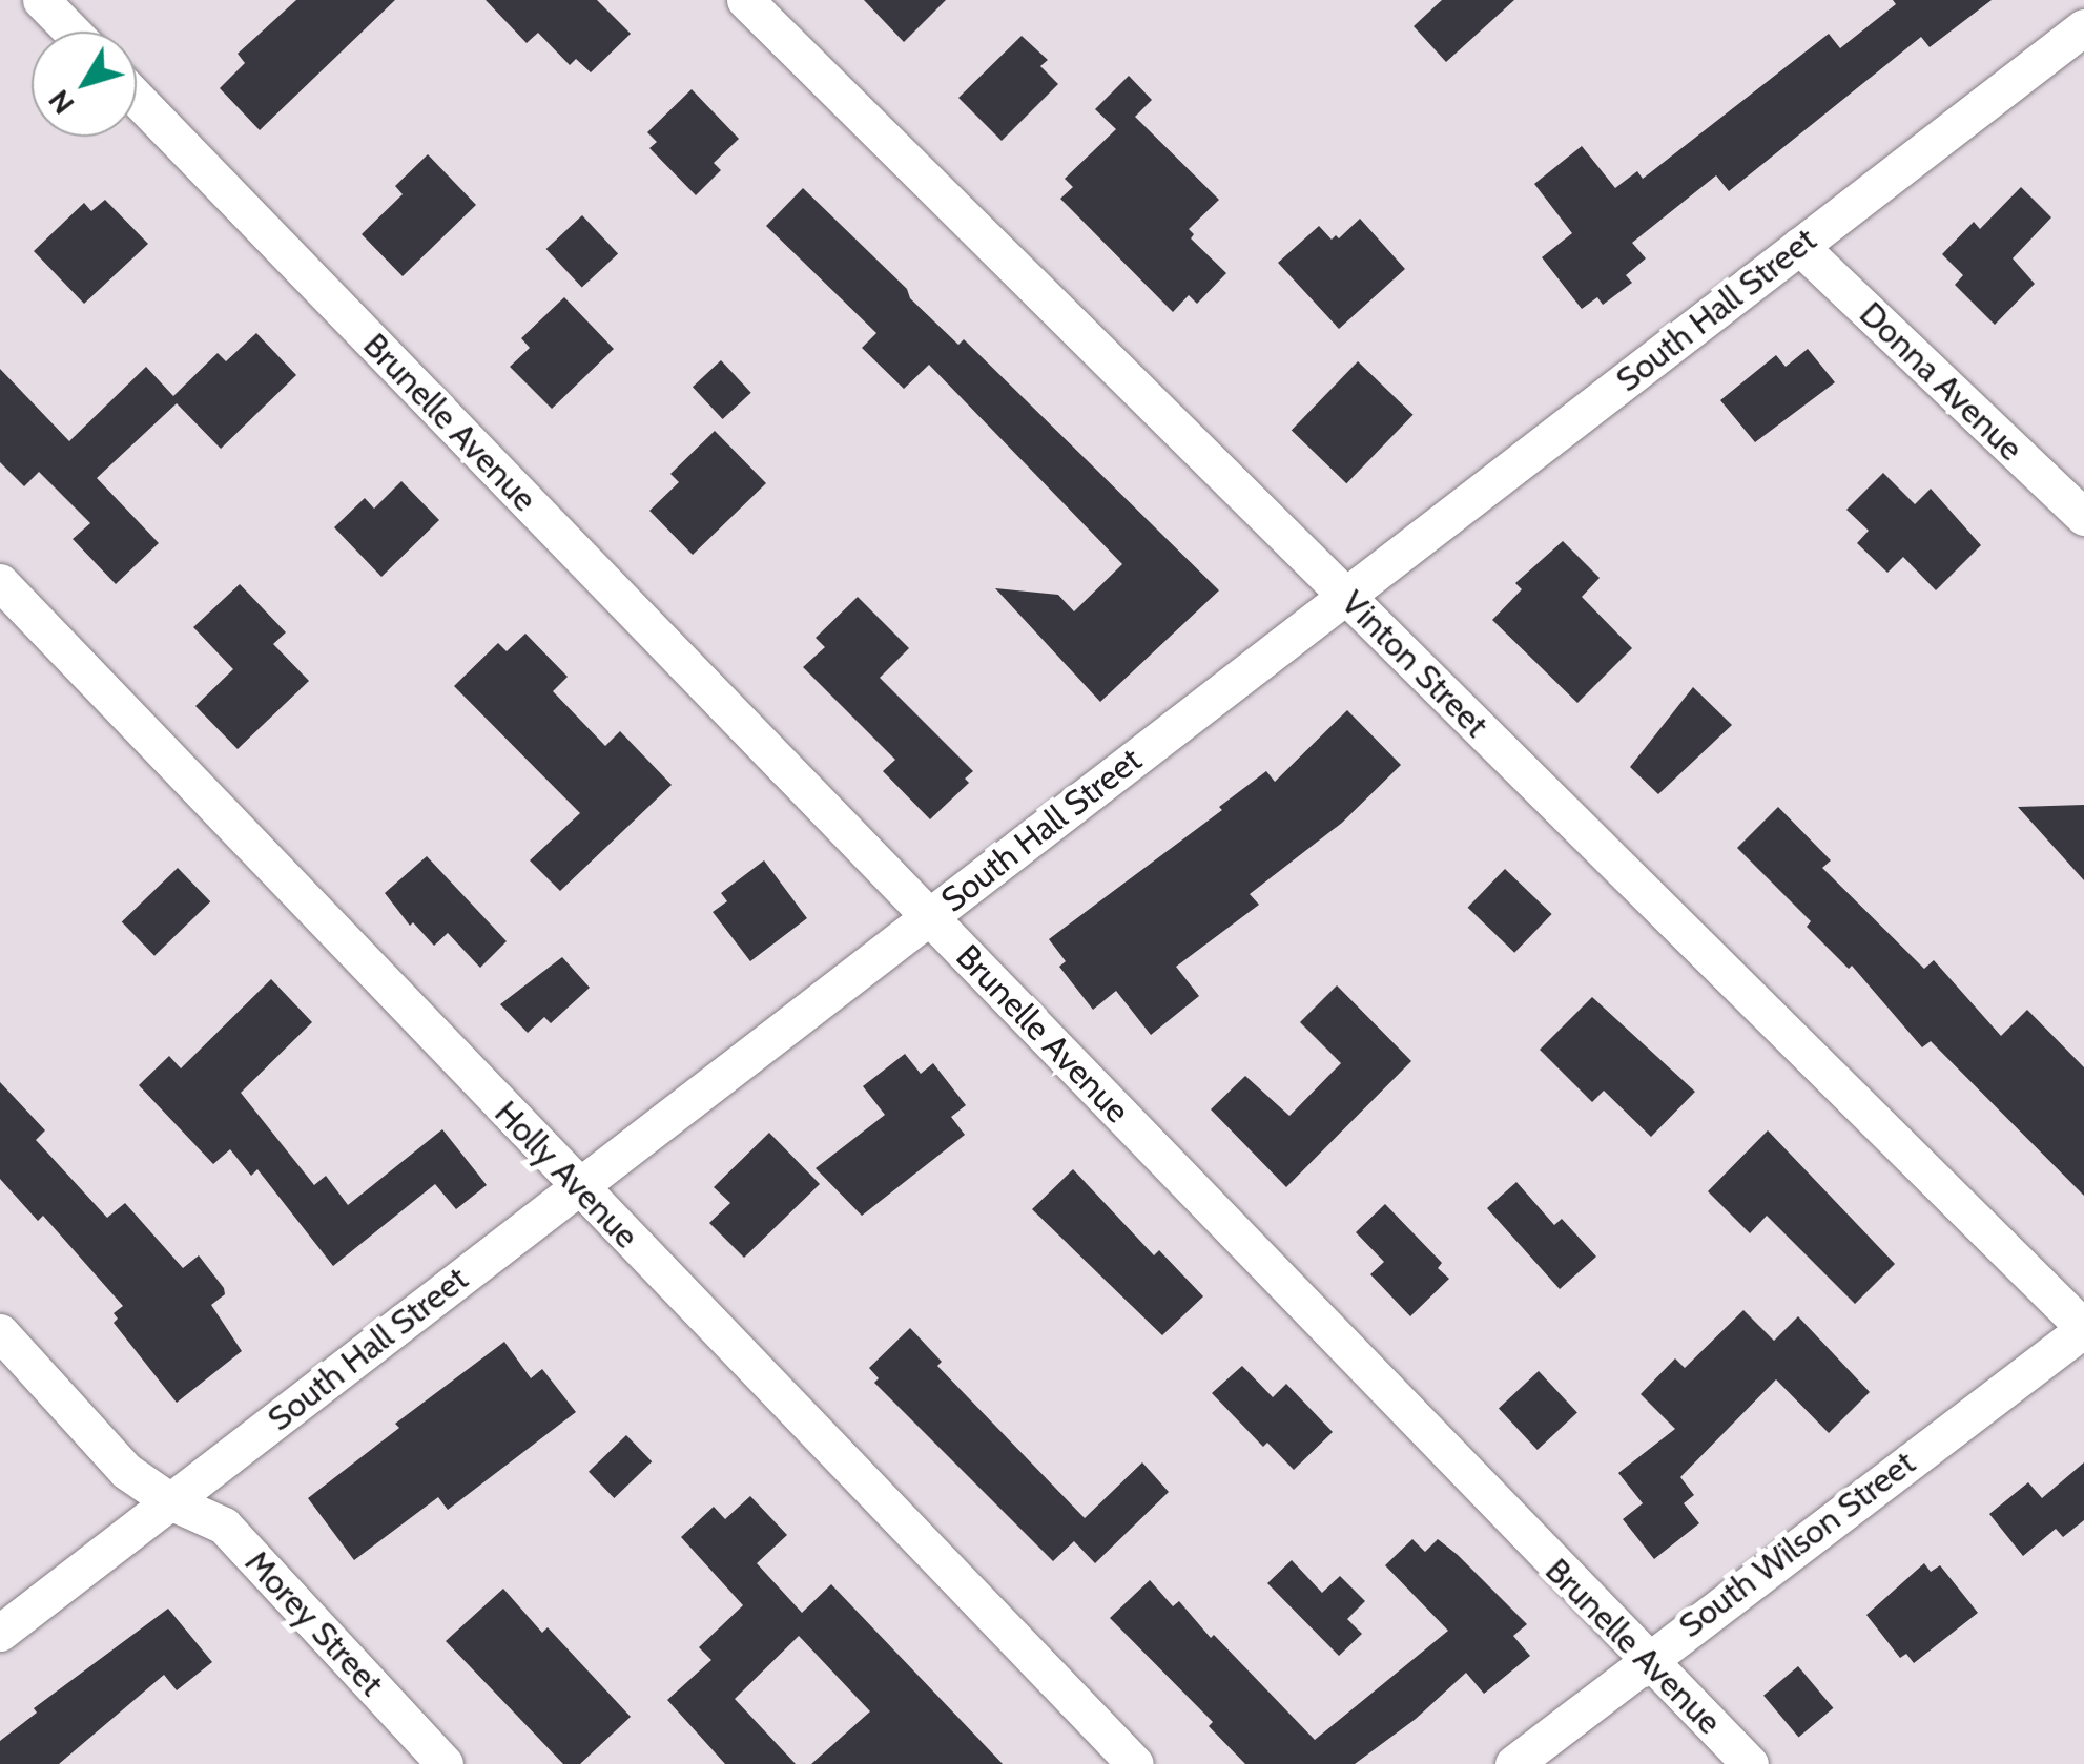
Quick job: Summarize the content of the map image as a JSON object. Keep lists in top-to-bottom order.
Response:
{
  "streets": {
    "street": [
      "South Hall Street",
      "Donna Avenue",
      "Brunelle Avenue",
      "Vinton Street",
      "Holly Avenue",
      "South Wilson Street",
      "Morey Street"
    ]
  },
  "crossings": [
    ["South Hall Street", "Donna Avenue"],
    ["South Hall Street", "Brunelle Avenue"],
    ["South Hall Street", "Vinton Street"],
    ["South Hall Street", "Holly Avenue"],
    ["South Hall Street", "Morey Street"],
    ["Brunelle Avenue", "South Wilson Street"],
    ["Vinton Street", "South Wilson Street"]
  ],
  "north": "bottom left"
}
